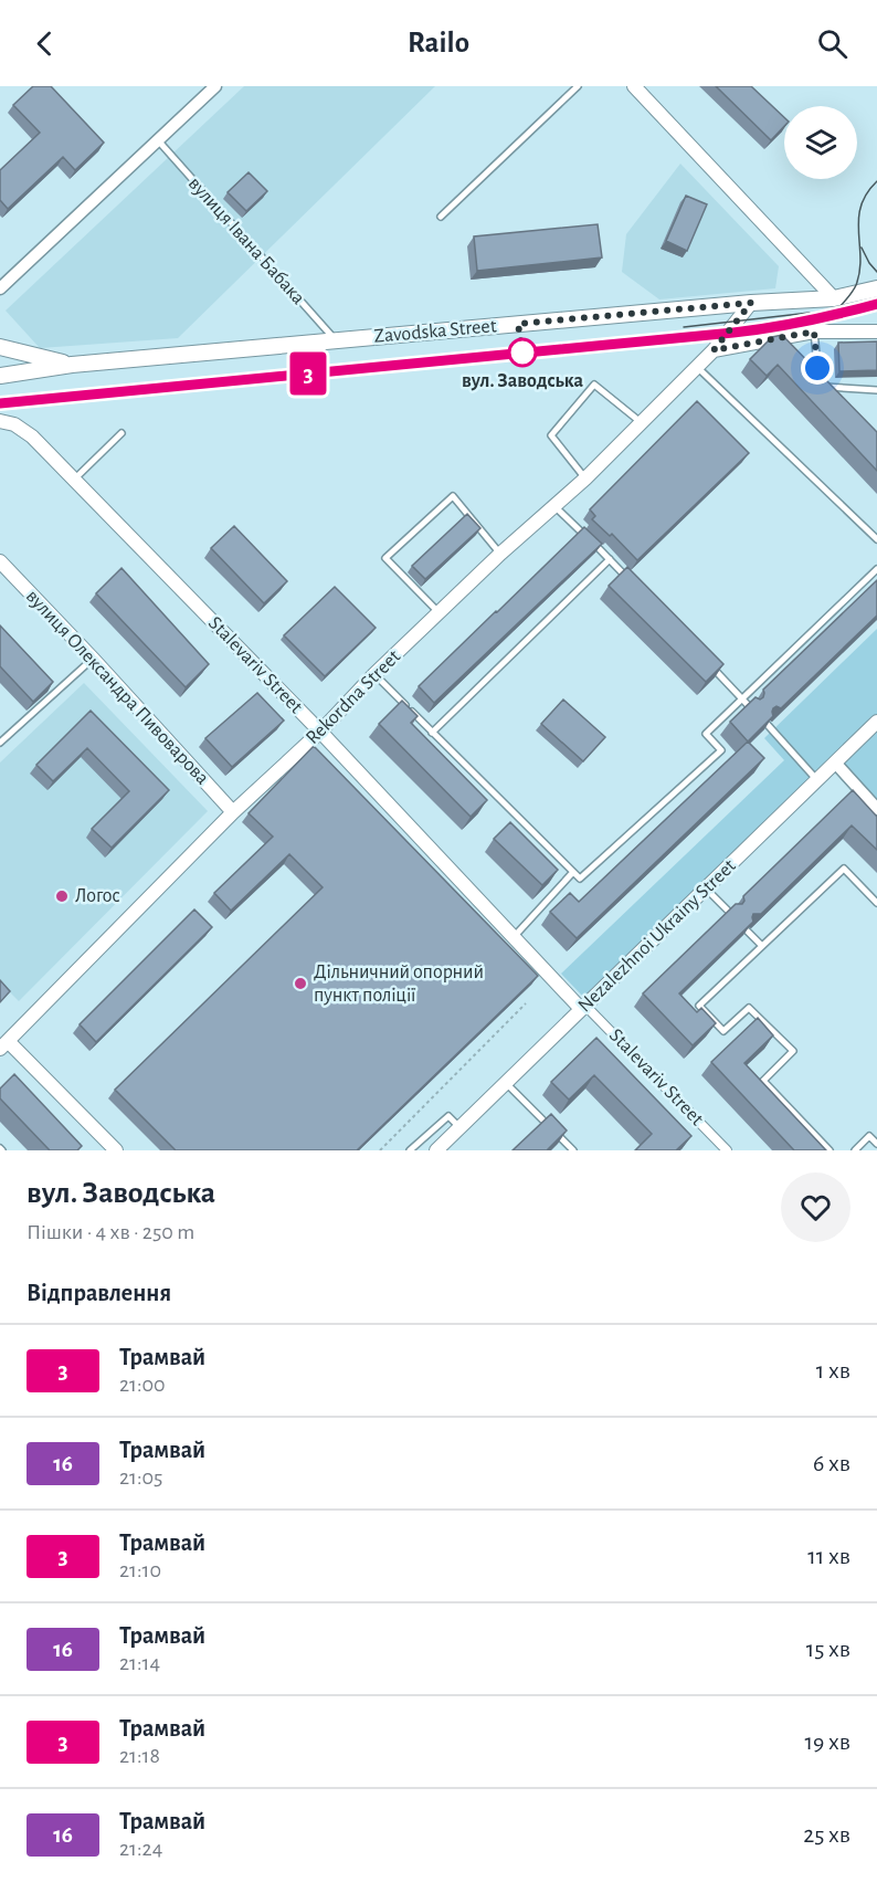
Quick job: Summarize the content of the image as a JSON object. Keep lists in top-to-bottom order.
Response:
{
  "streets": {
    "main road": ["Zavodska Street"],
    "street": [
      "Stalevariv Street",
      "вулиця Олександра Пивоварова",
      "Rekordna Street",
      "Nezalezhnoi Ukrainy Street"
    ],
    "lane": ["вулиця Івана Бабака"]
  },
  "crossings": [
    ["вулиця Івана Бабака", "Zavodska Street"],
    ["Zavodska Street", "Rekordna Street"],
    ["Stalevariv Street", "Rekordna Street"],
    ["Stalevariv Street", "Nezalezhnoi Ukrainy Street"],
    ["вулиця Олександра Пивоварова", "Rekordna Street"]
  ],
  "places": ["вул. Заводська", "Логос", "Дільничний опорний пункт поліції"],
  "lines": ["tram line 3"],
  "page": {
    "header": "Railo",
    "on_map": "3",
    "heading": [
      ["вул. Заводська", "Пішки · 4 хв · 250 m"],
      "Відправлення"
    ],
    "list": [
      {
        "mark": "3",
        "name": "Трамвай",
        "note": "21:00",
        "value": "1 хв"
      },
      {
        "mark": "16",
        "name": "Трамвай",
        "note": "21:05",
        "value": "6 хв"
      },
      {
        "mark": "3",
        "name": "Трамвай",
        "note": "21:10",
        "value": "11 хв"
      },
      {
        "mark": "16",
        "name": "Трамвай",
        "note": "21:14",
        "value": "15 хв"
      },
      {
        "mark": "3",
        "name": "Трамвай",
        "note": "21:18",
        "value": "19 хв"
      },
      {
        "mark": "16",
        "name": "Трамвай",
        "note": "21:24",
        "value": "25 хв"
      }
    ]
  }
}
